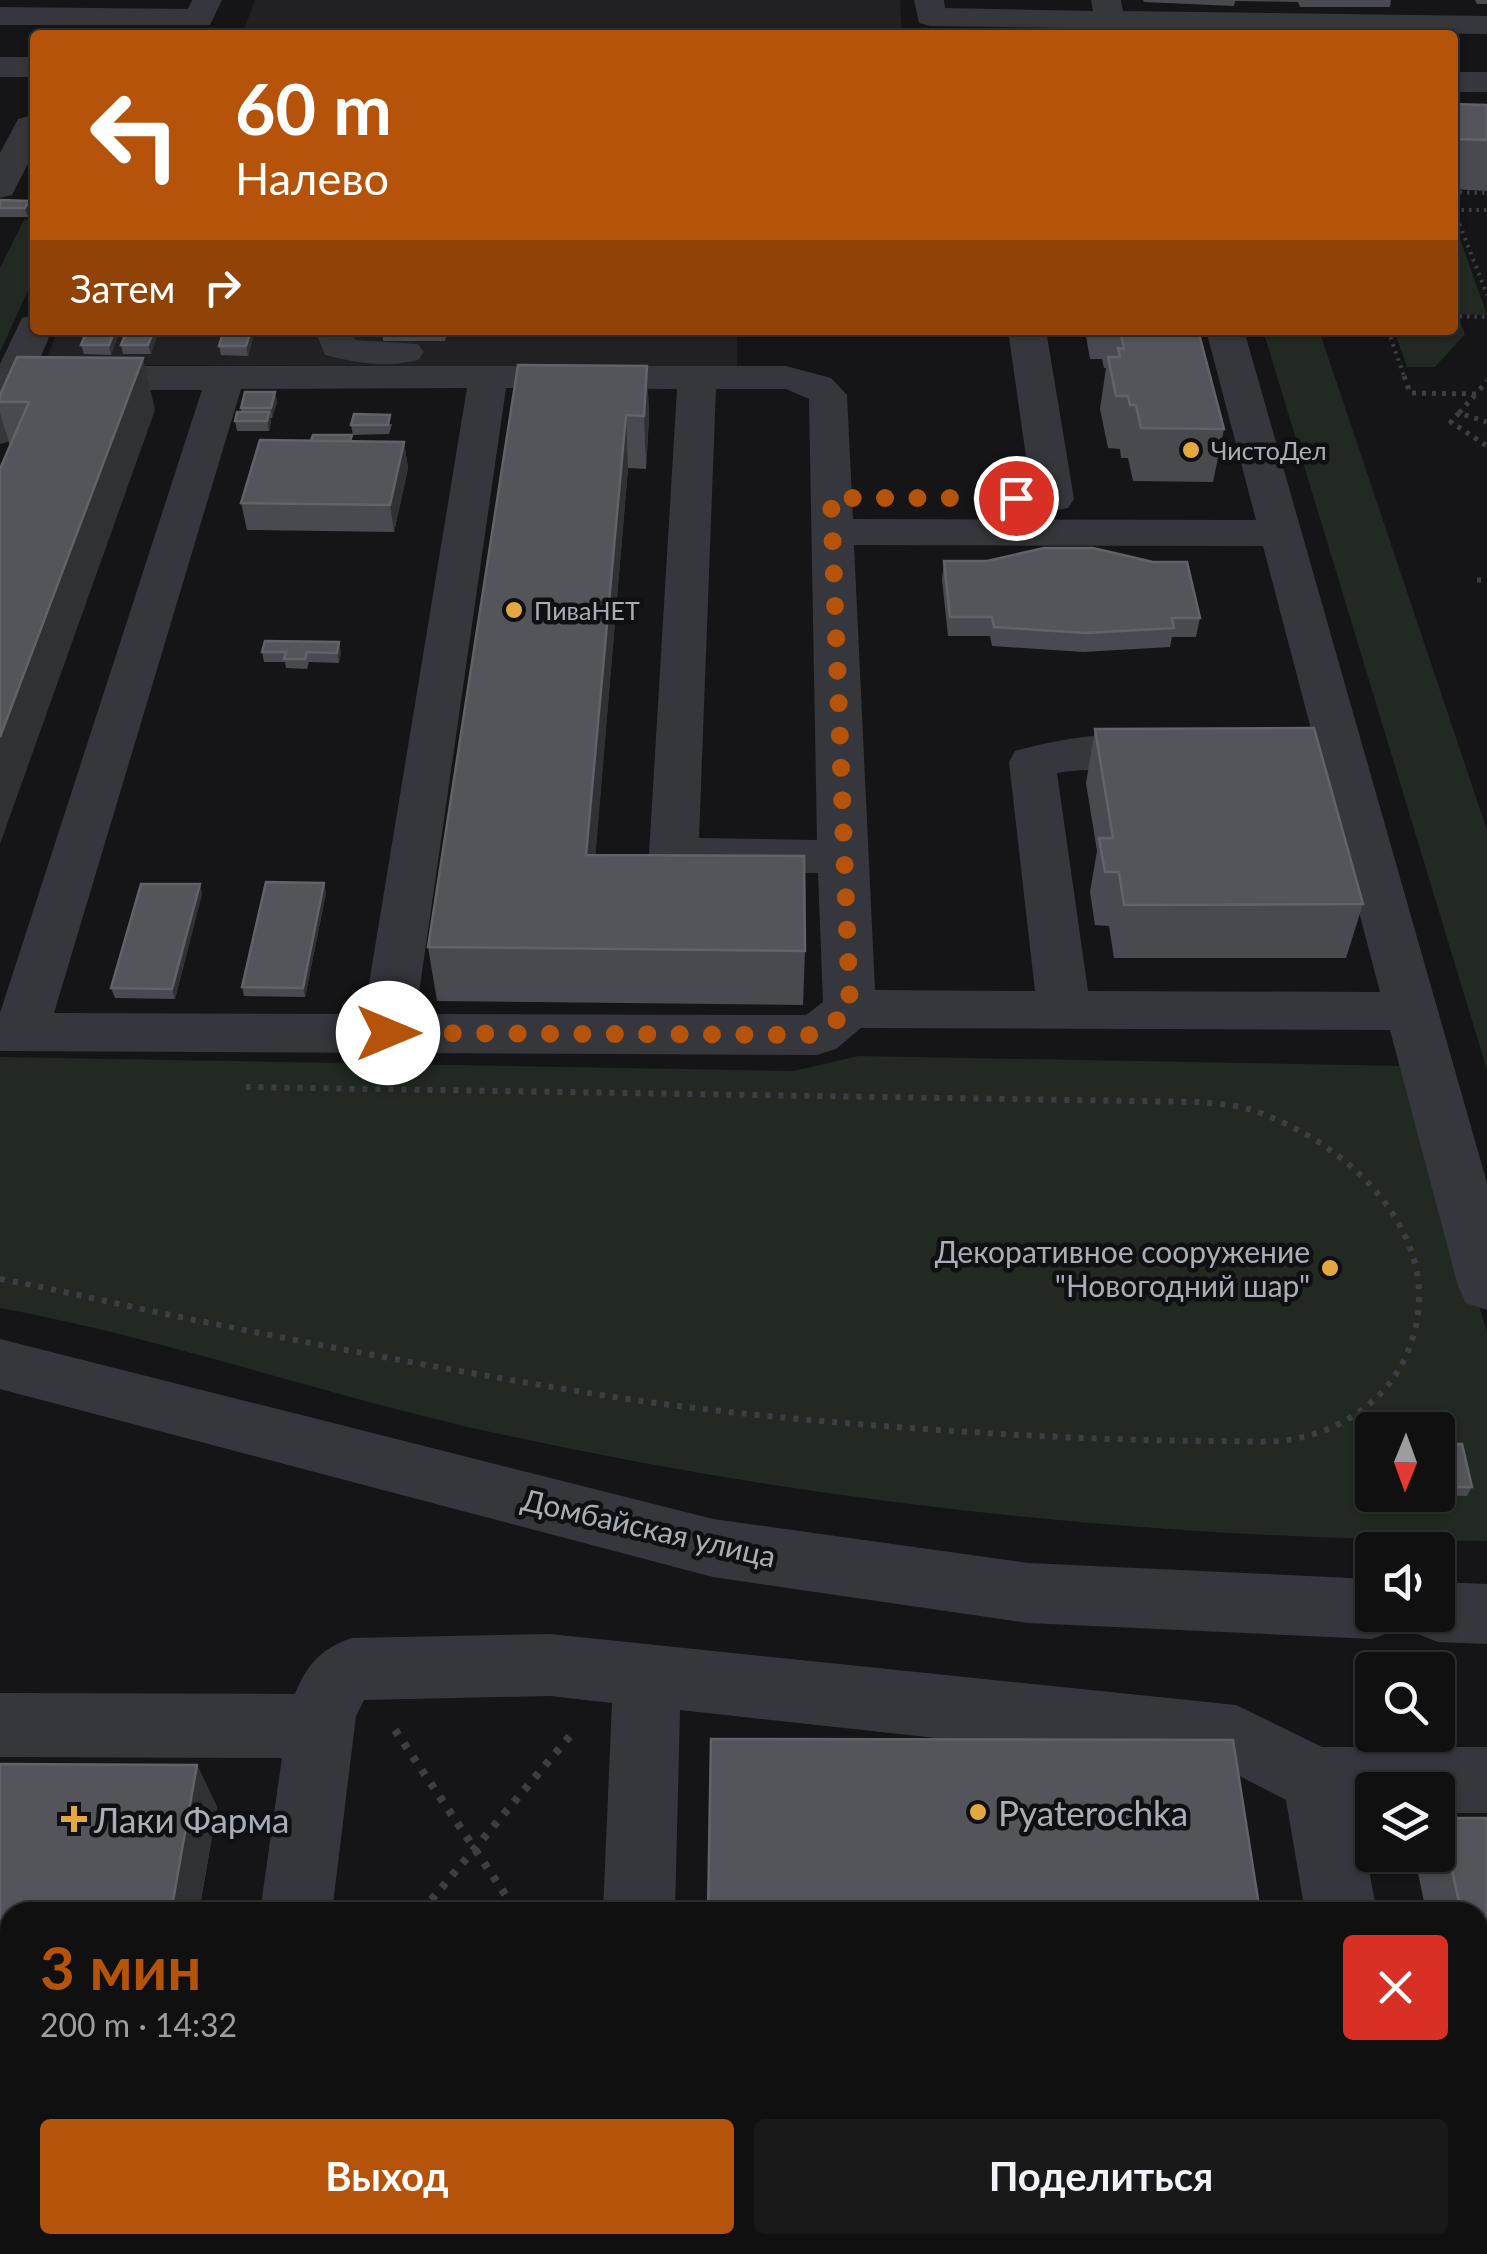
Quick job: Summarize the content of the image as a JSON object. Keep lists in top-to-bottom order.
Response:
{
  "streets": {
    "street": ["Домбайская улица"]
  },
  "places": {
    "other": [
      "ЧистоДел",
      "ПиваНЕТ",
      "Декоративное сооружение \"Новогодний шар\"",
      "Pyaterochka"
    ],
    "health": ["Лаки Фарма"]
  },
  "north": "bottom",
  "page": {
    "turn": ["60 m", "Налево"],
    "then": "Затем",
    "heading": ["3 мин", "200 m · 14:32"],
    "buttons": ["Выход", "Поделиться"]
  }
}
